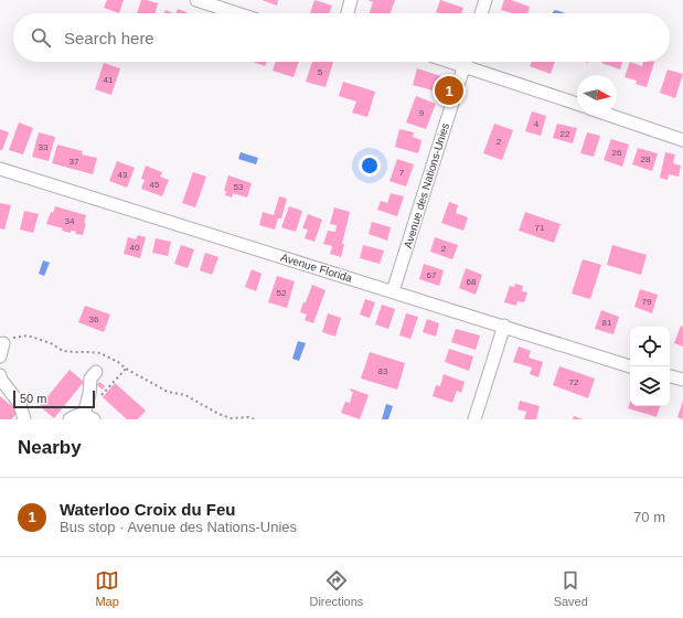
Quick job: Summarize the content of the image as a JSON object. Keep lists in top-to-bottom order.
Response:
{
  "streets": {
    "street": ["Avenue des Nations-Unies", "Avenue Florida"]
  },
  "crossings": [
    ["Avenue des Nations-Unies", "Avenue Florida"]
  ],
  "house_numbers": [
    "5",
    "41",
    "9",
    "4",
    "22",
    "2",
    "33",
    "26",
    "28",
    "37",
    "7",
    "43",
    "45",
    "53",
    "34",
    "71",
    "40",
    "2",
    "67",
    "68",
    "52",
    "79",
    "36",
    "81",
    "83",
    "72"
  ],
  "scale_bar": "50 m",
  "north": "right",
  "page": {
    "search": "Search here",
    "pins": "1",
    "scale": "50 m",
    "heading": "Nearby",
    "list": [
      {
        "mark": "1",
        "name": "Waterloo Croix du Feu",
        "note": "Bus stop · Avenue des Nations-Unies",
        "value": "70 m"
      }
    ],
    "nav": ["Map", "Directions", "Saved"]
  }
}
